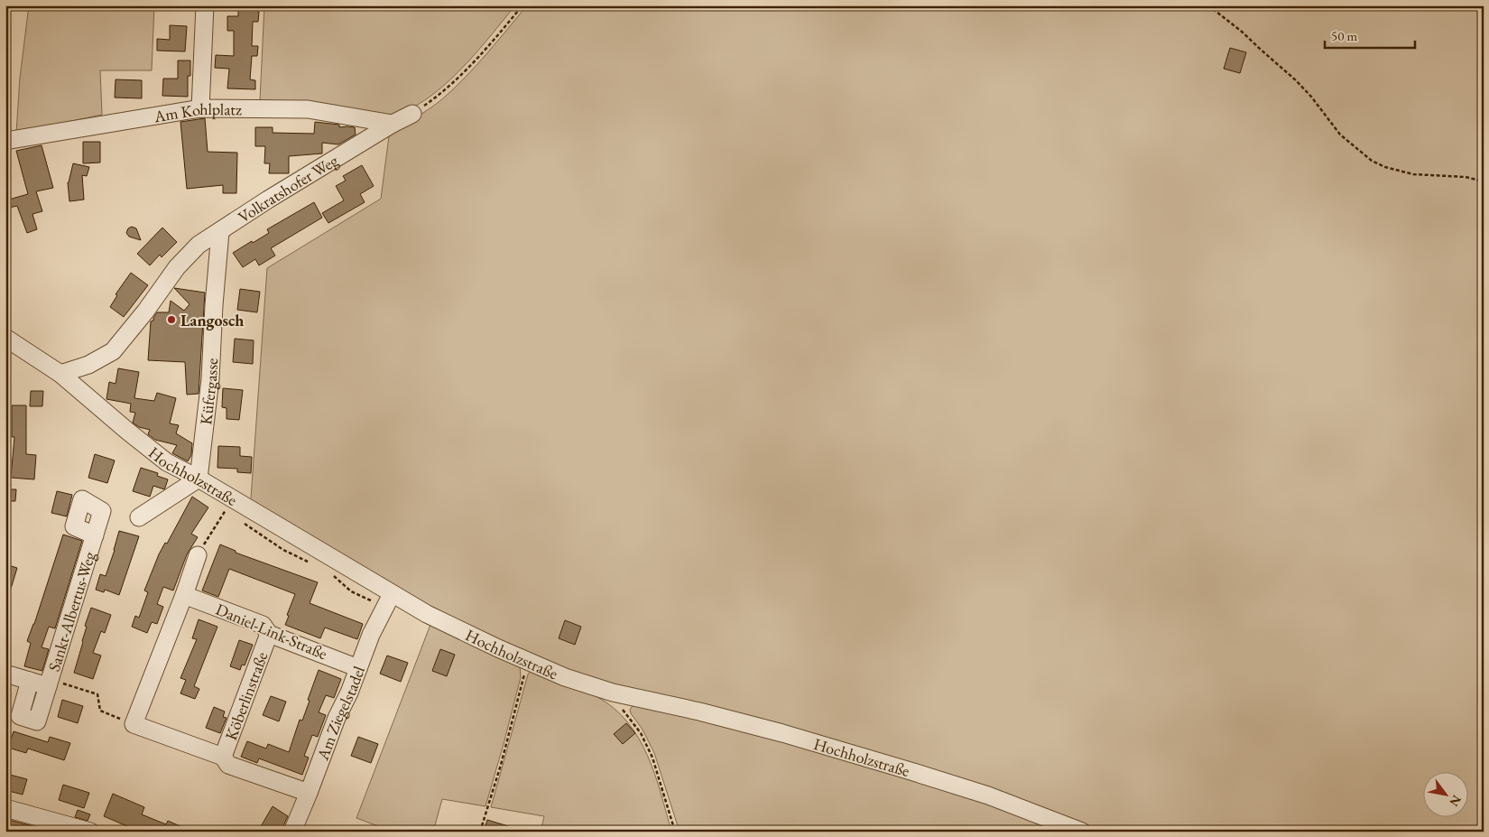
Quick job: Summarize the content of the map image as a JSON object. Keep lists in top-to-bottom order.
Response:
{
  "streets": {
    "street": [
      "Am Kohlplatz",
      "Volkratshofer Weg",
      "Küfergasse",
      "Hochholzstraße",
      "Sankt-Albertus-Weg",
      "Daniel-Link-Straße",
      "Köberlinstraße",
      "Am Ziegelstadel"
    ]
  },
  "crossings": [
    ["Am Kohlplatz", "Volkratshofer Weg"],
    ["Volkratshofer Weg", "Küfergasse"],
    ["Volkratshofer Weg", "Hochholzstraße"],
    ["Küfergasse", "Hochholzstraße"],
    ["Hochholzstraße", "Am Ziegelstadel"],
    ["Daniel-Link-Straße", "Köberlinstraße"],
    ["Daniel-Link-Straße", "Am Ziegelstadel"]
  ],
  "places": ["Langosch"],
  "scale_bar": "50 m",
  "north": "bottom right"
}
